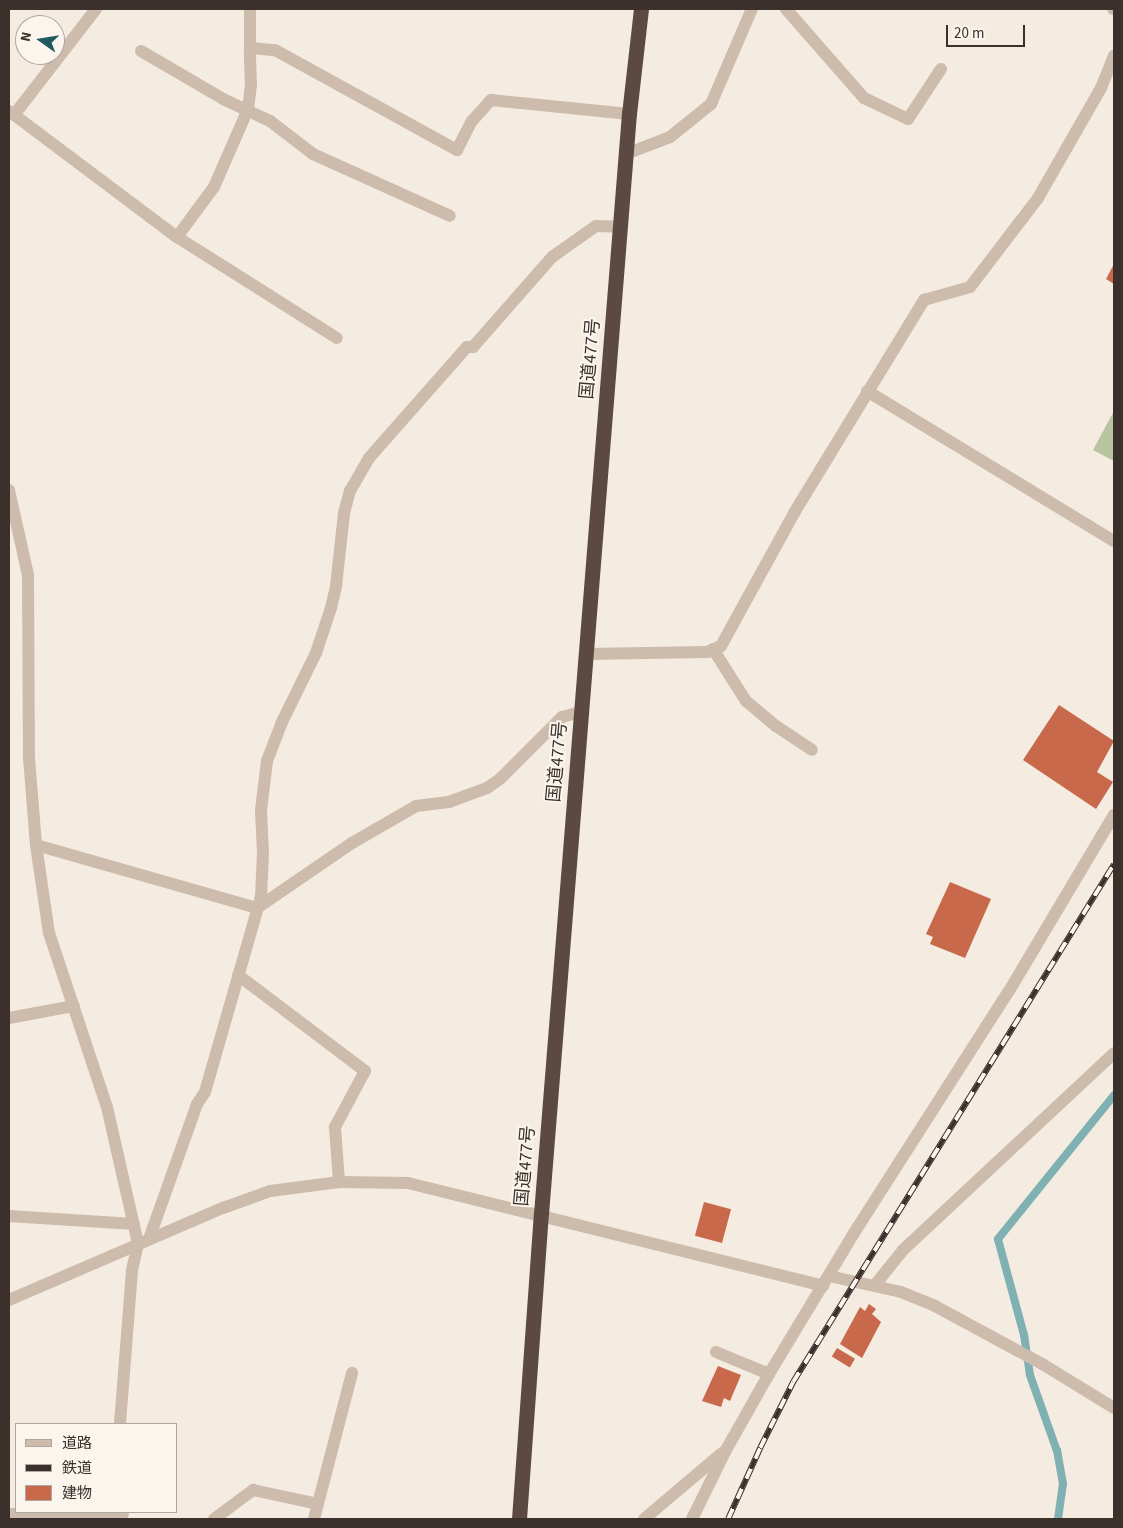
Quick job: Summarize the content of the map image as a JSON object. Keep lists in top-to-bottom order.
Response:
{
  "streets": {
    "highway": ["国道477号"]
  },
  "legend": ["道路", "鉄道", "建物"],
  "scale_bar": "20 m",
  "north": "left"
}
